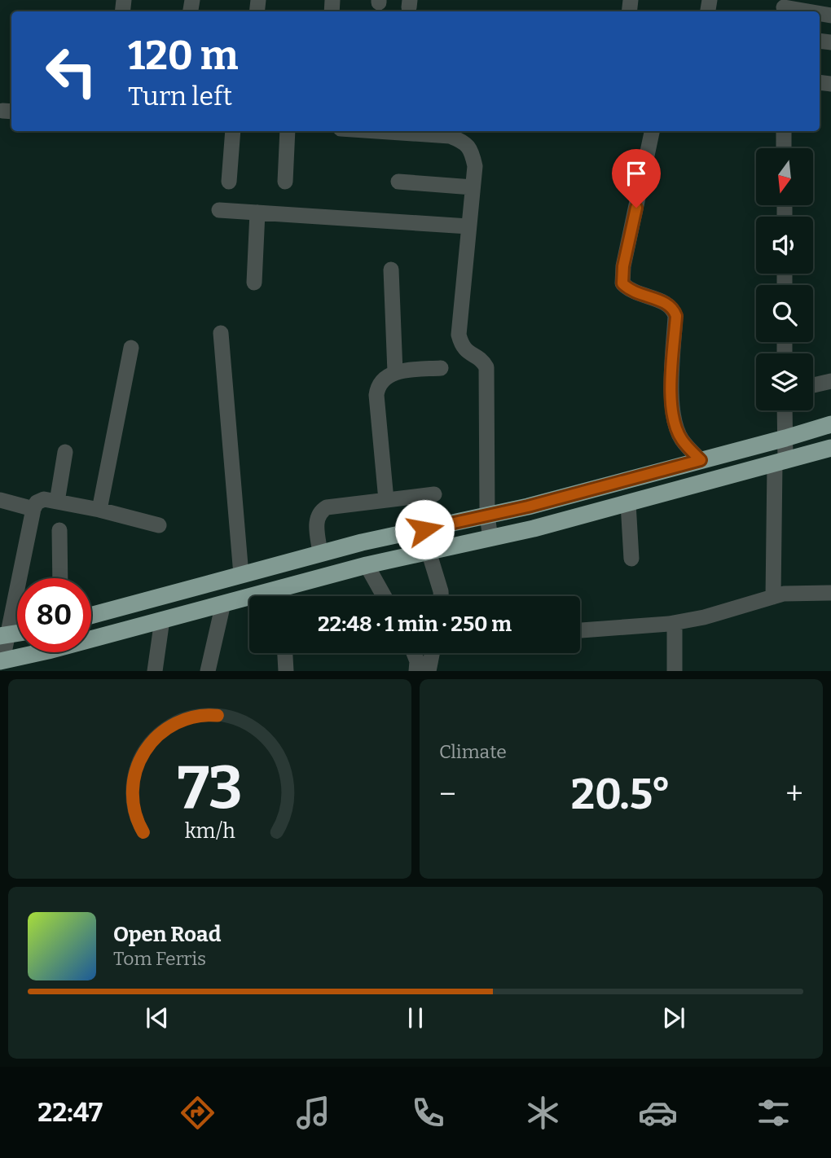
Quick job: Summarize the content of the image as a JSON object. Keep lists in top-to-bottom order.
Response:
{
  "north": "bottom",
  "page": {
    "turn": ["120 m", "Turn left"],
    "limit": "80",
    "trip": "22:48 · 1 min · 250 m",
    "tile": "Climate",
    "heat": ["−", "20.5°", "+"],
    "song": ["Open Road", "Tom Ferris"],
    "tabs": "22:47",
    "gauge": ["73", "km/h"]
  }
}
